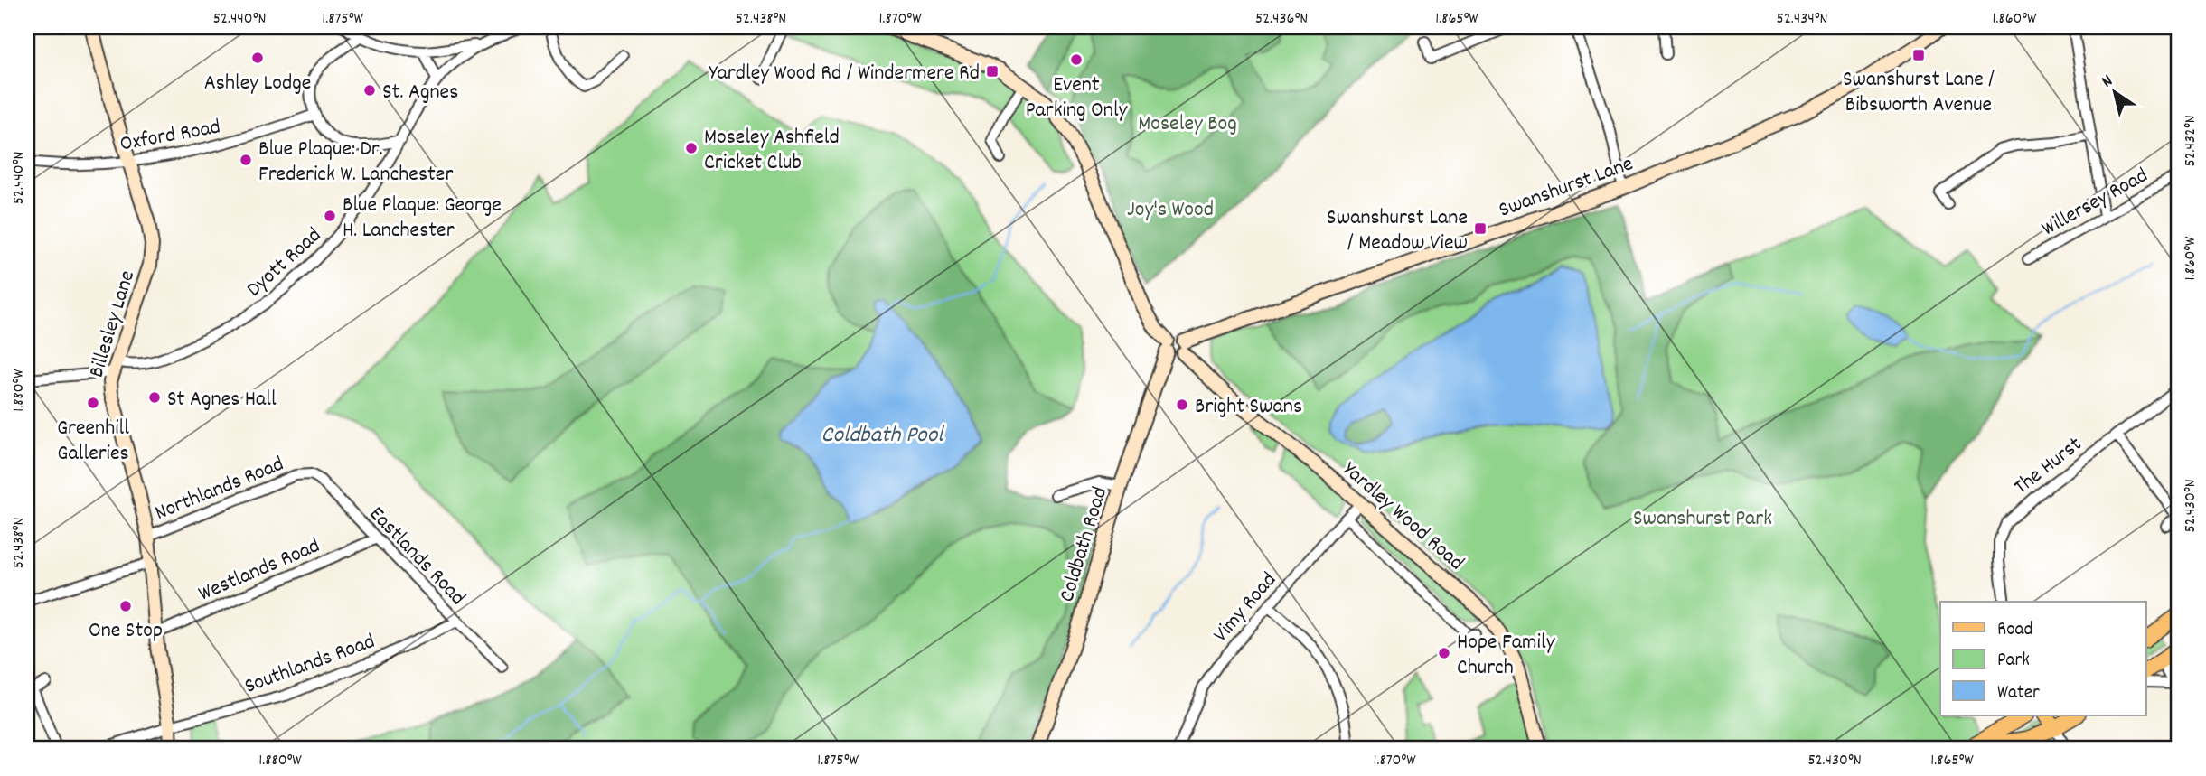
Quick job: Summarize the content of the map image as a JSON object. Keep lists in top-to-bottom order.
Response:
{
  "streets": {
    "street": [
      "Oxford Road",
      "Swanshurst Lane",
      "Willersey Road",
      "Dyott Road",
      "Billesley Lane",
      "The Hurst",
      "Northlands Road",
      "Yardley Wood Road",
      "Coldbath Road",
      "Eastlands Road",
      "Westlands Road",
      "Vimy Road",
      "Southlands Road"
    ]
  },
  "crossings": [
    ["Oxford Road", "Dyott Road"],
    ["Oxford Road", "Billesley Lane"],
    ["Swanshurst Lane", "Yardley Wood Road"],
    ["Dyott Road", "Billesley Lane"],
    ["Billesley Lane", "Northlands Road"],
    ["Billesley Lane", "Westlands Road"],
    ["Billesley Lane", "Southlands Road"],
    ["Northlands Road", "Eastlands Road"],
    ["Yardley Wood Road", "Vimy Road"],
    ["Eastlands Road", "Westlands Road"],
    ["Eastlands Road", "Southlands Road"]
  ],
  "water": ["Coldbath Pool"],
  "parks": ["Moseley Bog", "Joy's Wood", "Swanshurst Park"],
  "places": {
    "transit": ["Swanshurst Lane / Bibsworth Avenue", "Yardley Wood Rd / Windermere Rd", "Swanshurst Lane / Meadow View"],
    "other": [
      "Ashley Lodge",
      "Event Parking Only",
      "St. Agnes",
      "Moseley Ashfield Cricket Club",
      "Blue Plaque: Dr. Frederick W. Lanchester",
      "Blue Plaque: George H. Lanchester",
      "St Agnes Hall",
      "Greenhill Galleries",
      "Bright Swans",
      "One Stop",
      "Hope Family Church"
    ]
  },
  "legend": ["Road", "Park", "Water"],
  "north": "top left",
  "coordinates": [
    "52.440°N",
    "1.875°W",
    "52.438°N",
    "1.870°W",
    "52.436°N",
    "1.865°W",
    "52.434°N",
    "1.860°W",
    "52.432°N",
    "1.880°W",
    "52.430°N"
  ]
}
